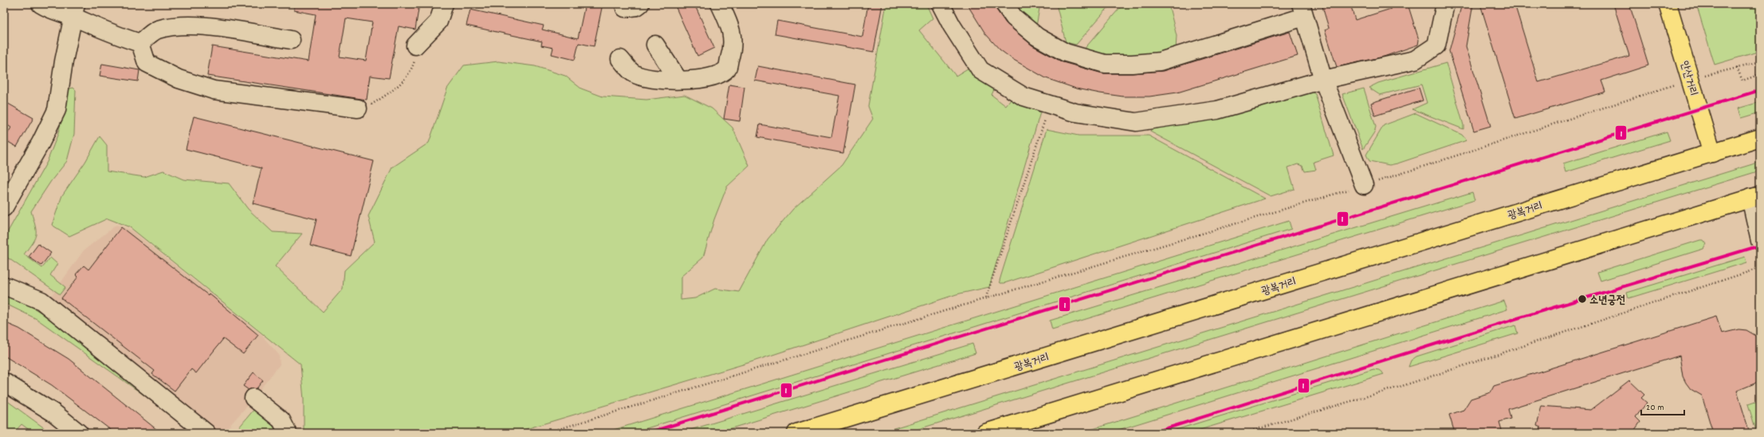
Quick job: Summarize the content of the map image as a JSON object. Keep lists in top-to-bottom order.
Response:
{
  "streets": {
    "main road": ["안산거리", "광복거리"]
  },
  "crossings": [
    ["안산거리", "광복거리"]
  ],
  "places": ["소년궁전"],
  "lines": ["transit line 1"],
  "scale_bar": "20 m"
}
